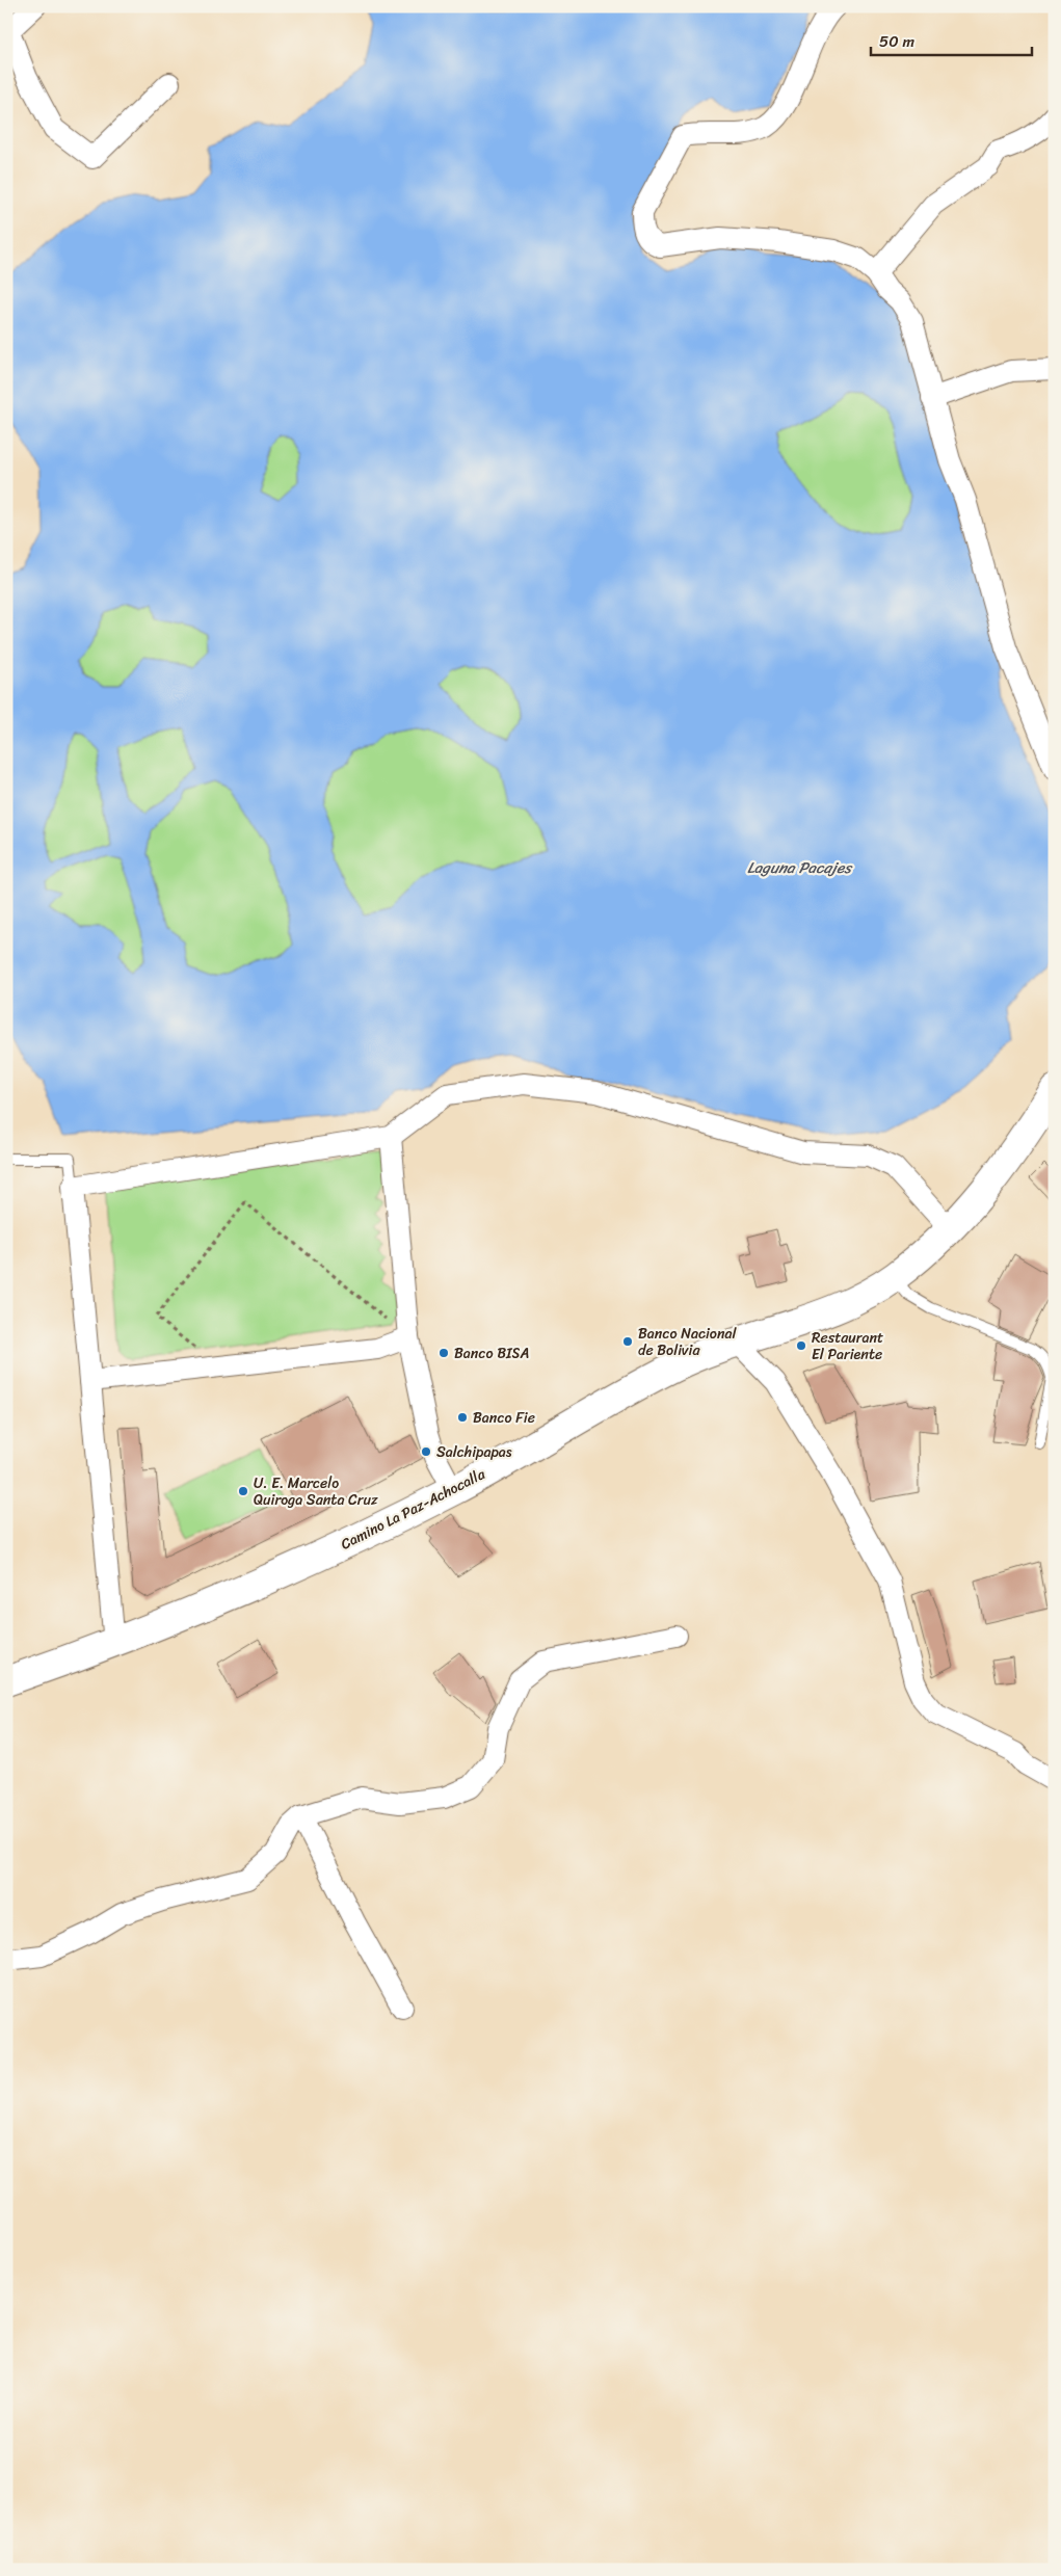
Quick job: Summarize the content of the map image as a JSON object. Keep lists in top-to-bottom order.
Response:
{
  "streets": {
    "main road": ["Camino La Paz-Achocalla"]
  },
  "water": ["Laguna Pacajes"],
  "places": [
    "Banco Nacional de Bolivia",
    "Restaurant El Pariente",
    "Banco BISA",
    "Banco Fie",
    "Salchipapas",
    "U. E. Marcelo Quiroga Santa Cruz"
  ],
  "scale_bar": "50 m"
}
